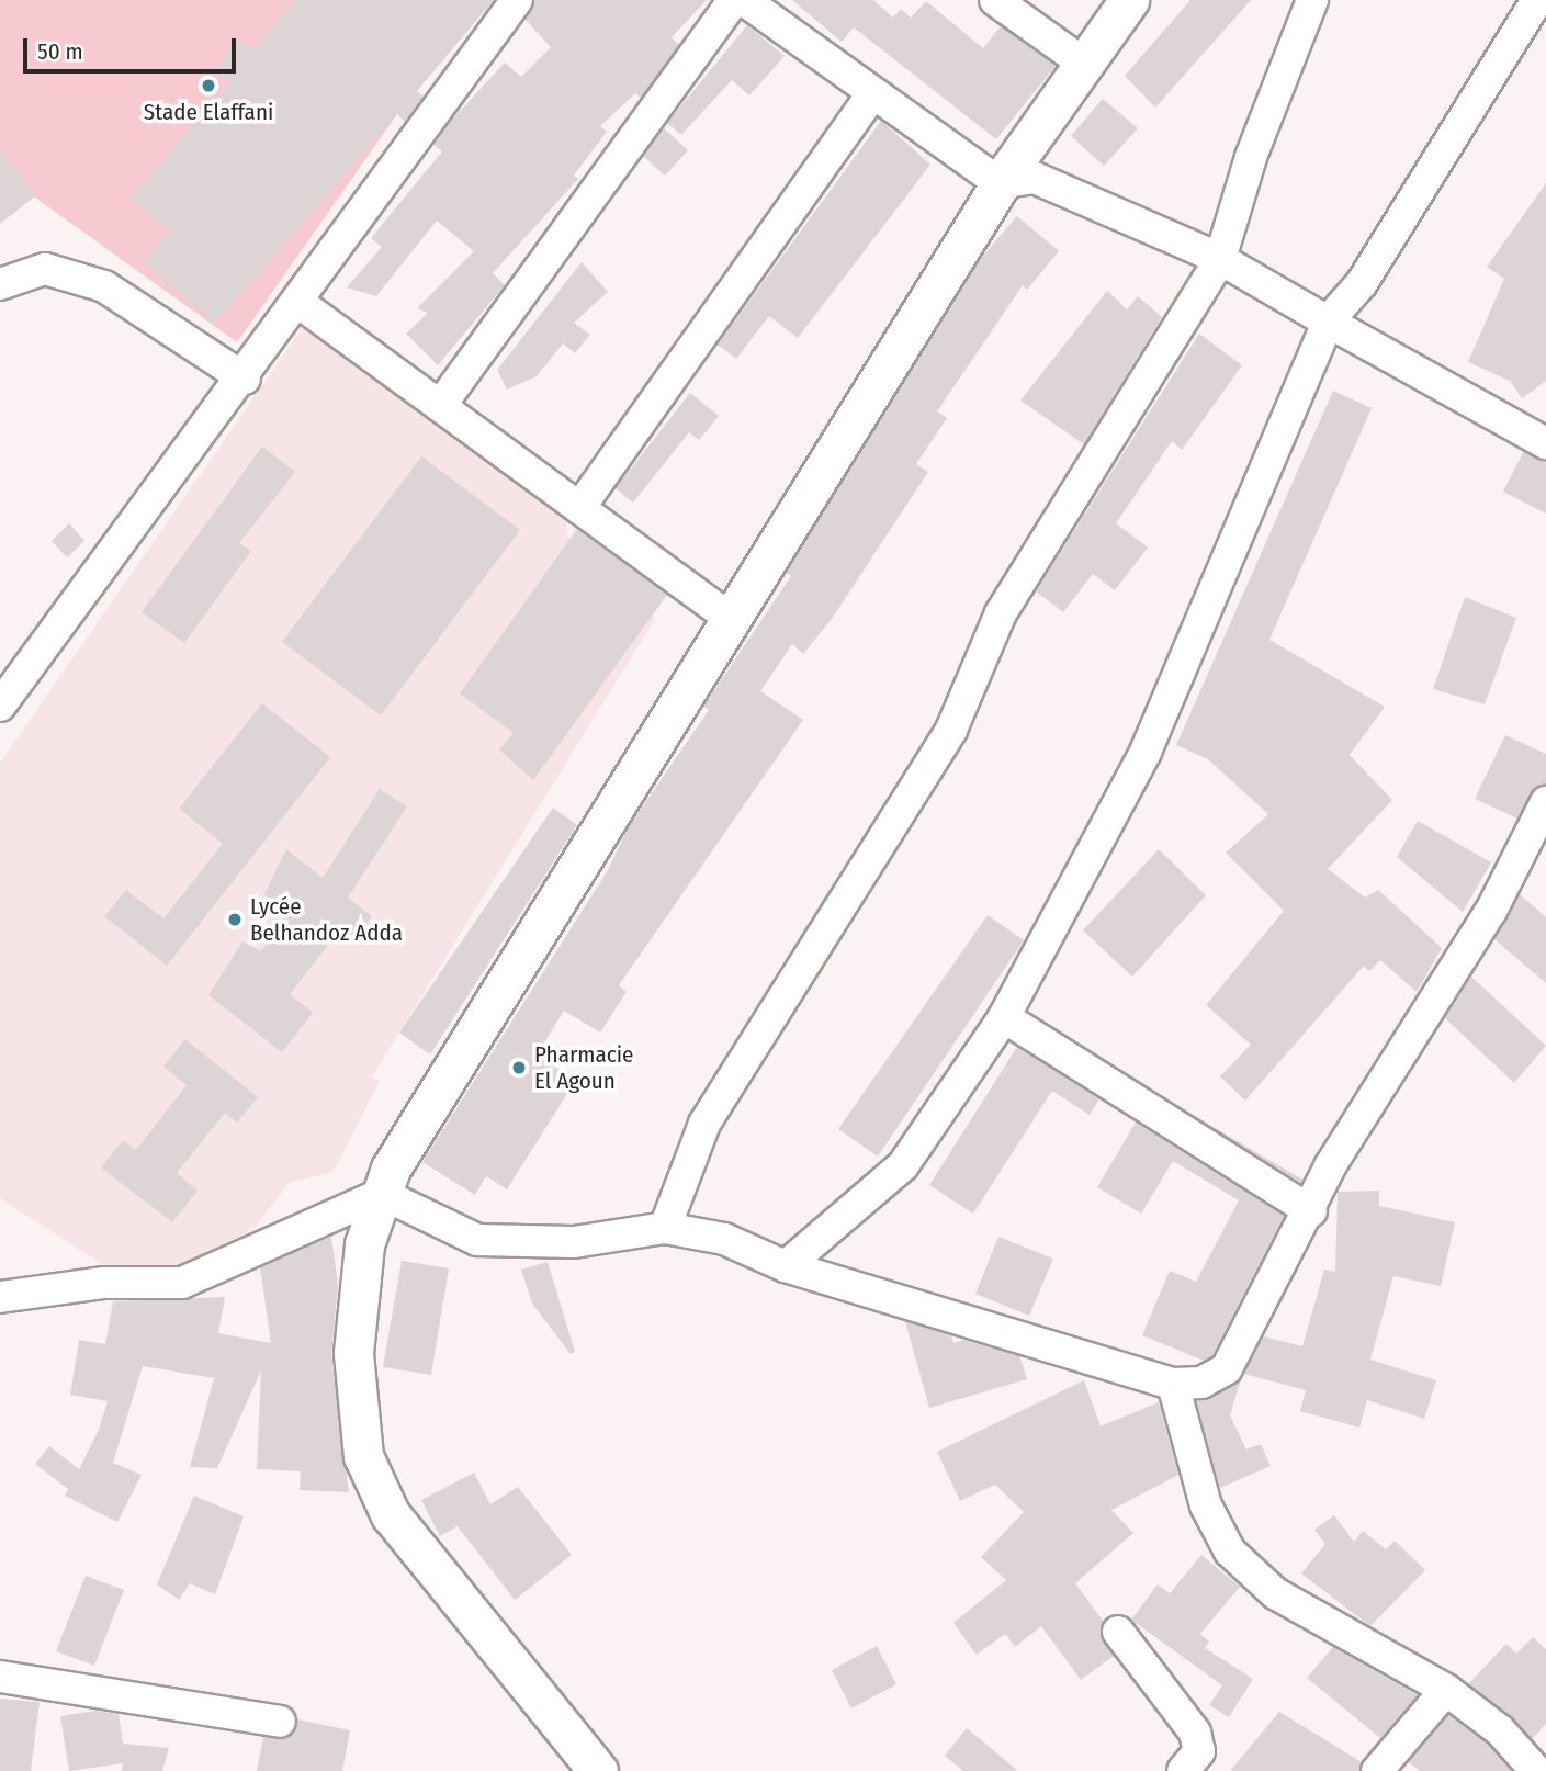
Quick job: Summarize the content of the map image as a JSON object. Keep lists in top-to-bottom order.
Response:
{
  "places": ["Stade Elaffani", "Lycée Belhandoz Adda", "Pharmacie El Agoun"],
  "scale_bar": "50 m"
}
